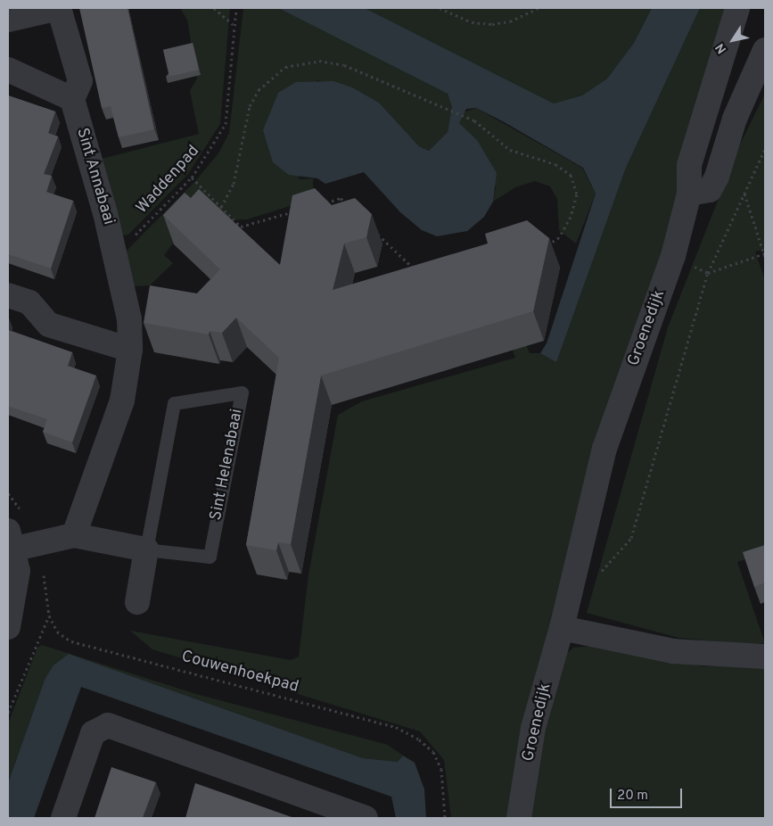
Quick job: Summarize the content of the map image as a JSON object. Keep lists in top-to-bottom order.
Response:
{
  "streets": {
    "street": ["Sint Annabaai", "Groenedijk", "Sint Helenabaai"],
    "path": ["Waddenpad", "Couwenhoekpad"]
  },
  "crossings": [
    ["Sint Annabaai", "Waddenpad"],
    ["Sint Helenabaai", "Couwenhoekpad"]
  ],
  "scale_bar": "20 m",
  "north": "bottom left"
}
